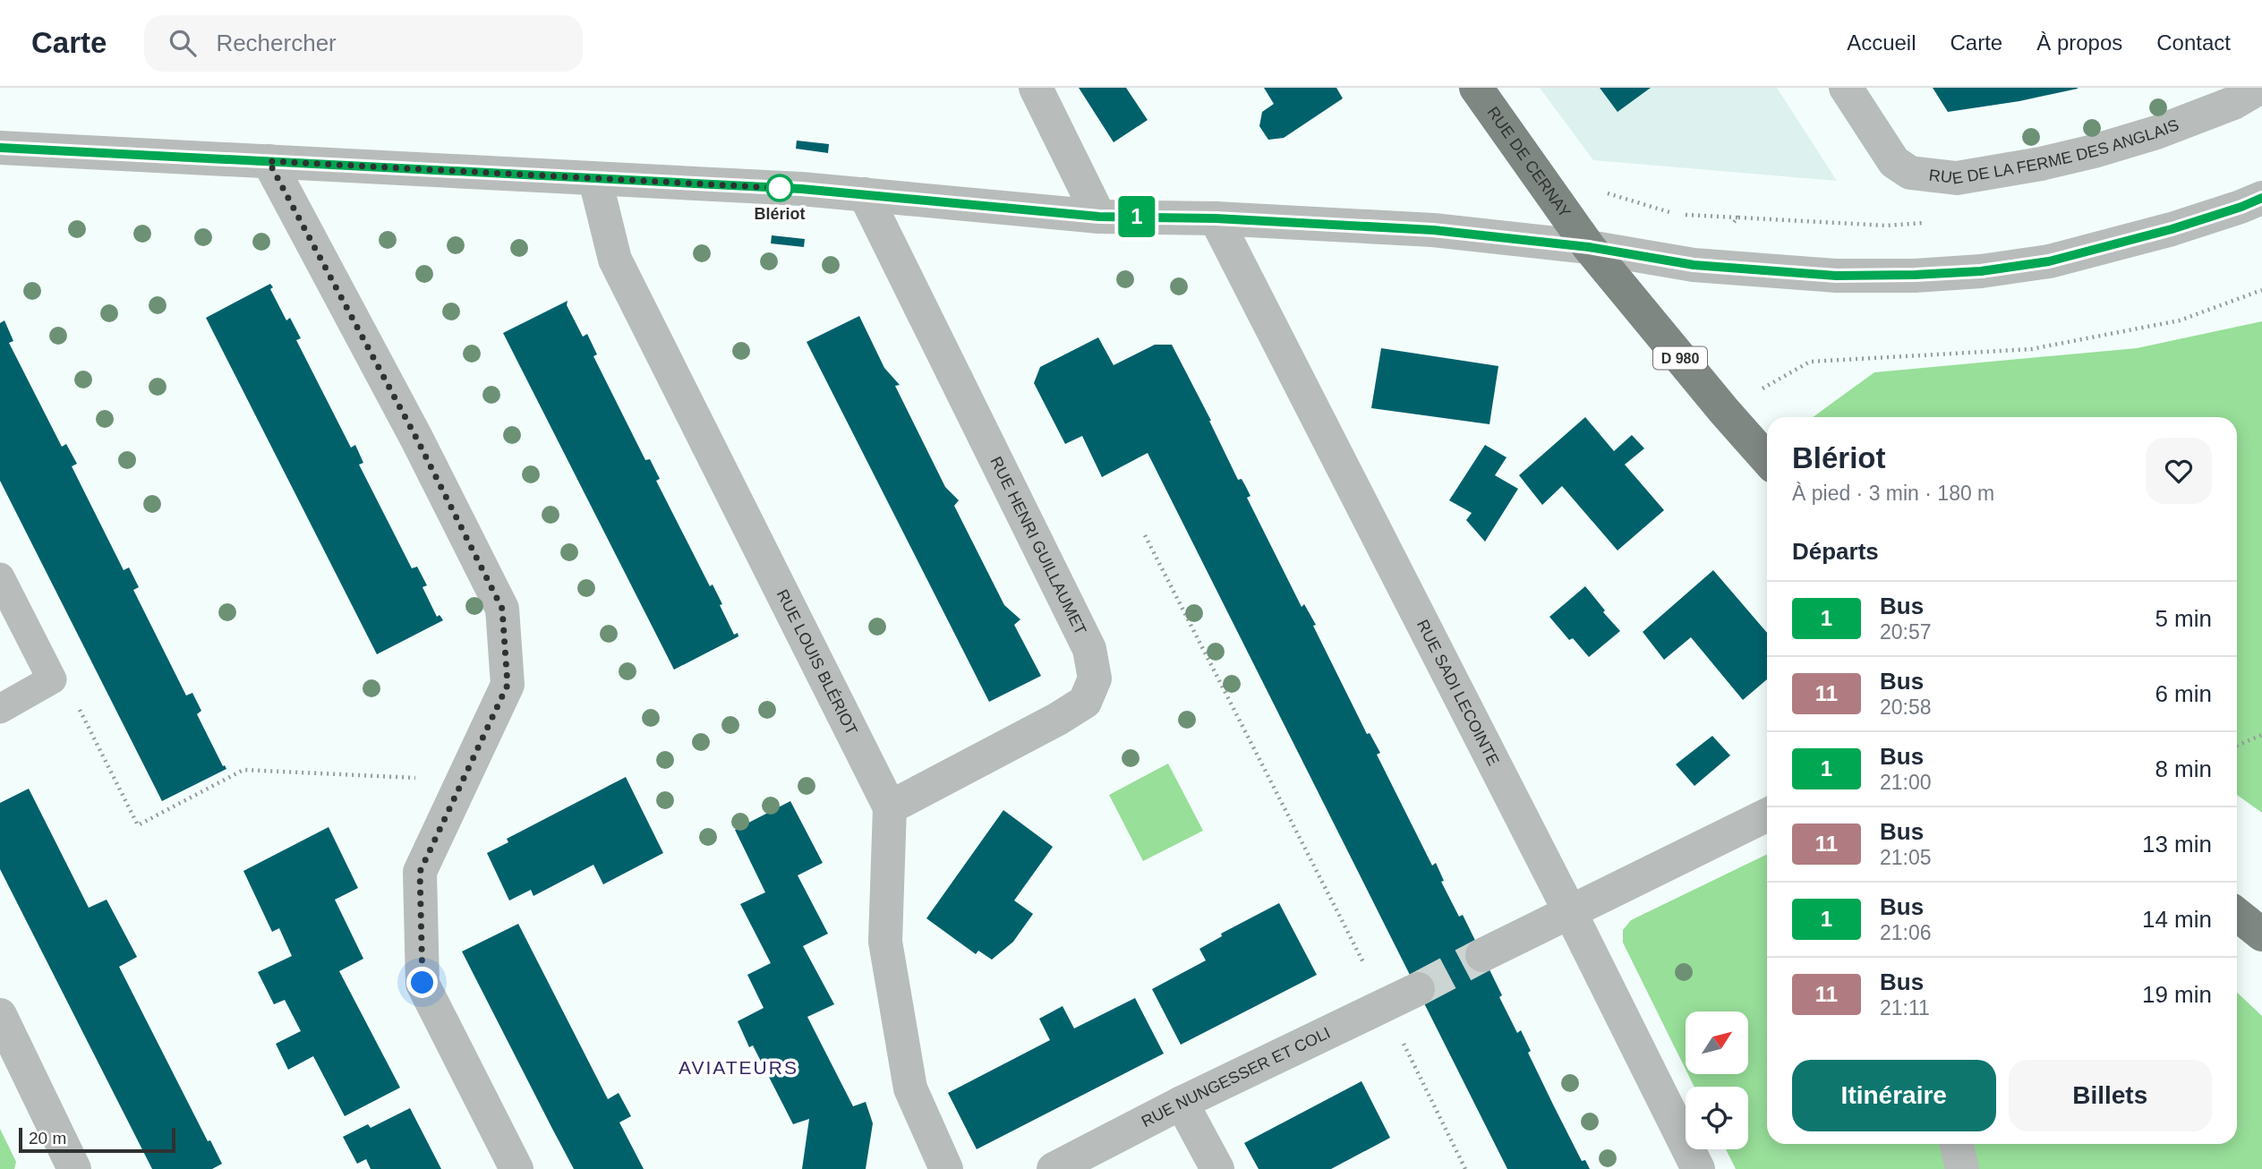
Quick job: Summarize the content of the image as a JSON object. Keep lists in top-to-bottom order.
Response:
{
  "streets": {
    "main road": ["RUE DE CERNAY", "D 980"],
    "street": [
      "RUE DE LA FERME DES ANGLAIS",
      "RUE HENRI GUILLAUMET",
      "RUE LOUIS BLÉRIOT",
      "RUE SADI LECOINTE",
      "RUE NUNGESSER ET COLI"
    ]
  },
  "crossings": [
    ["RUE HENRI GUILLAUMET", "RUE LOUIS BLÉRIOT"]
  ],
  "districts": ["AVIATEURS"],
  "places": ["Blériot"],
  "lines": ["bus line 1"],
  "scale_bar": "20 m",
  "north": "top right",
  "page": {
    "header": "Carte",
    "search": "Rechercher",
    "nav": [
      "Accueil",
      "Carte",
      "À propos",
      "Contact"
    ],
    "on_map": "1",
    "heading": [
      ["Blériot", "À pied · 3 min · 180 m"],
      "Départs"
    ],
    "list": [
      {
        "mark": "1",
        "name": "Bus",
        "note": "20:57",
        "value": "5 min"
      },
      {
        "mark": "11",
        "name": "Bus",
        "note": "20:58",
        "value": "6 min"
      },
      {
        "mark": "1",
        "name": "Bus",
        "note": "21:00",
        "value": "8 min"
      },
      {
        "mark": "11",
        "name": "Bus",
        "note": "21:05",
        "value": "13 min"
      },
      {
        "mark": "1",
        "name": "Bus",
        "note": "21:06",
        "value": "14 min"
      },
      {
        "mark": "11",
        "name": "Bus",
        "note": "21:11",
        "value": "19 min"
      }
    ],
    "buttons": ["Itinéraire", "Billets"],
    "scale": "20 m"
  }
}
